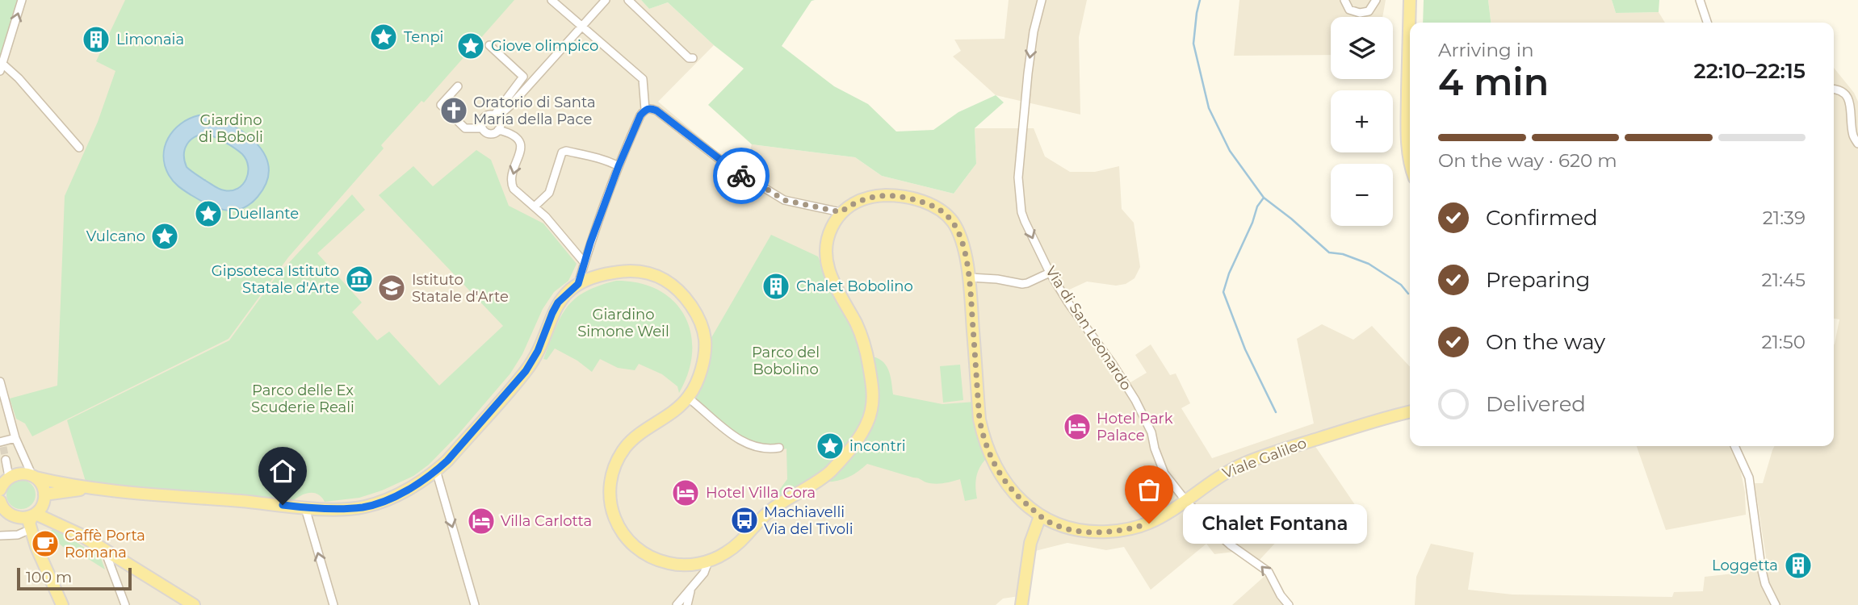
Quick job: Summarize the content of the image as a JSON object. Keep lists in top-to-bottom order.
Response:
{
  "streets": {
    "main road": ["Viale Galileo"],
    "street": ["Via di San Leonardo"]
  },
  "crossings": [
    ["Via di San Leonardo", "Viale Galileo"]
  ],
  "parks": [
    "Giardino di Boboli",
    "Giardino Simone Weil",
    "Parco del Bobolino",
    "Parco delle Ex Scuderie Reali"
  ],
  "places": {
    "place": [
      "Tenpi",
      "Giove olimpico",
      "Duellante",
      "Vulcano",
      "incontri"
    ],
    "building": ["Limonaia", "Chalet Bobolino", "Loggetta"],
    "church": ["Oratorio di Santa Maria della Pace"],
    "museum": ["Gipsoteca Istituto Statale d'Arte"],
    "school or university": ["Istituto Statale d'Arte"],
    "hotel": ["Hotel Park Palace", "Hotel Villa Cora", "Villa Carlotta"],
    "bus stop": ["Machiavelli Via del Tivoli"],
    "other": ["Chalet Fontana"],
    "cafe": ["Caffè Porta Romana"]
  },
  "scale_bar": "100 m",
  "page": {
    "map_buttons": ["+", "−"],
    "heading": ["4 min", "Arriving in", "22:10–22:15"],
    "bar": "On the way · 620 m",
    "list": [
      ["Confirmed", "21:39"],
      ["Preparing", "21:45"],
      ["On the way", "21:50"],
      "Delivered"
    ],
    "bubble": "Chalet Fontana",
    "scale": "100 m"
  }
}
